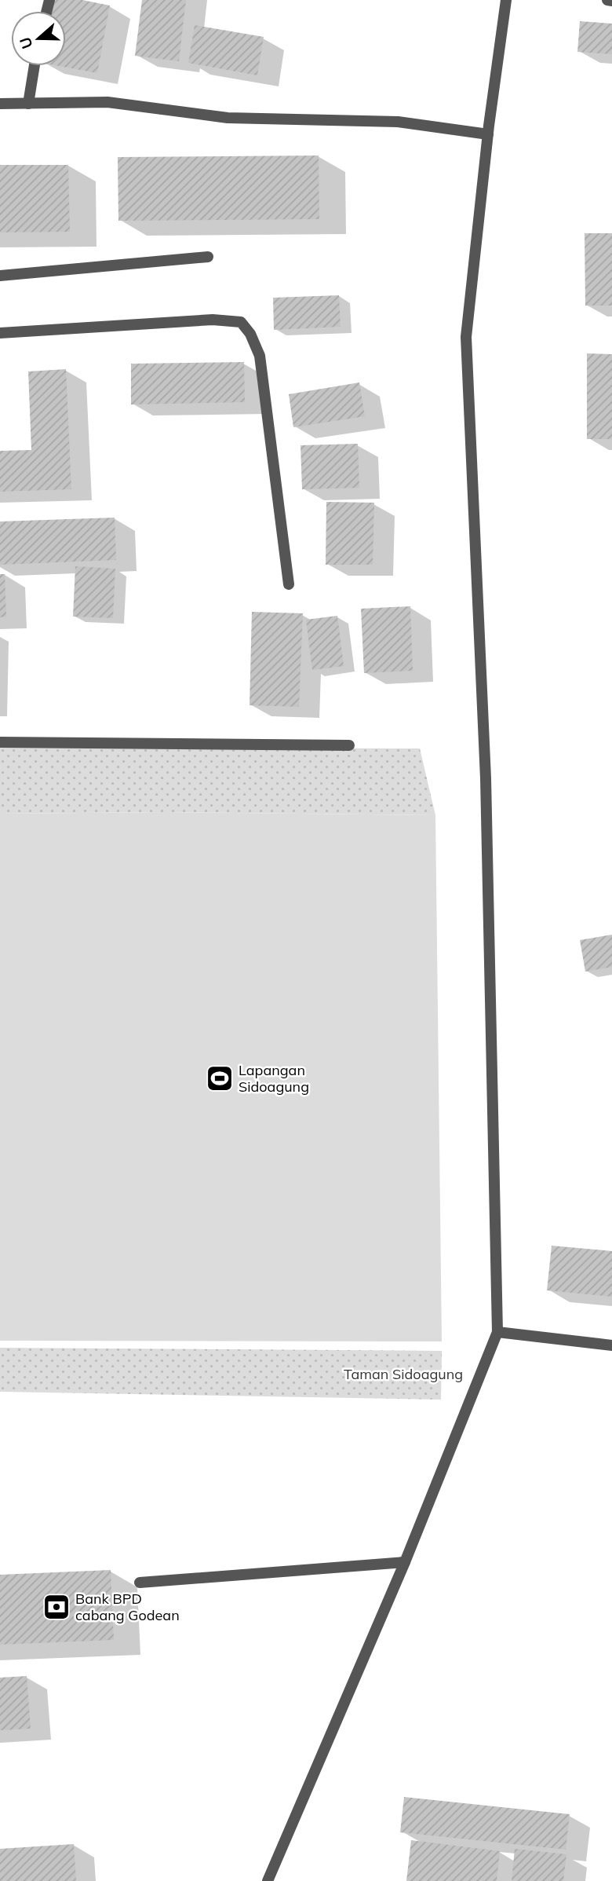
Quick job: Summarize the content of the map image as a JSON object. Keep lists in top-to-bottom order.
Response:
{
  "parks": ["Taman Sidoagung"],
  "places": {
    "sports": ["Lapangan Sidoagung"],
    "bank": ["Bank BPD cabang Godean"]
  },
  "north": "left"
}
